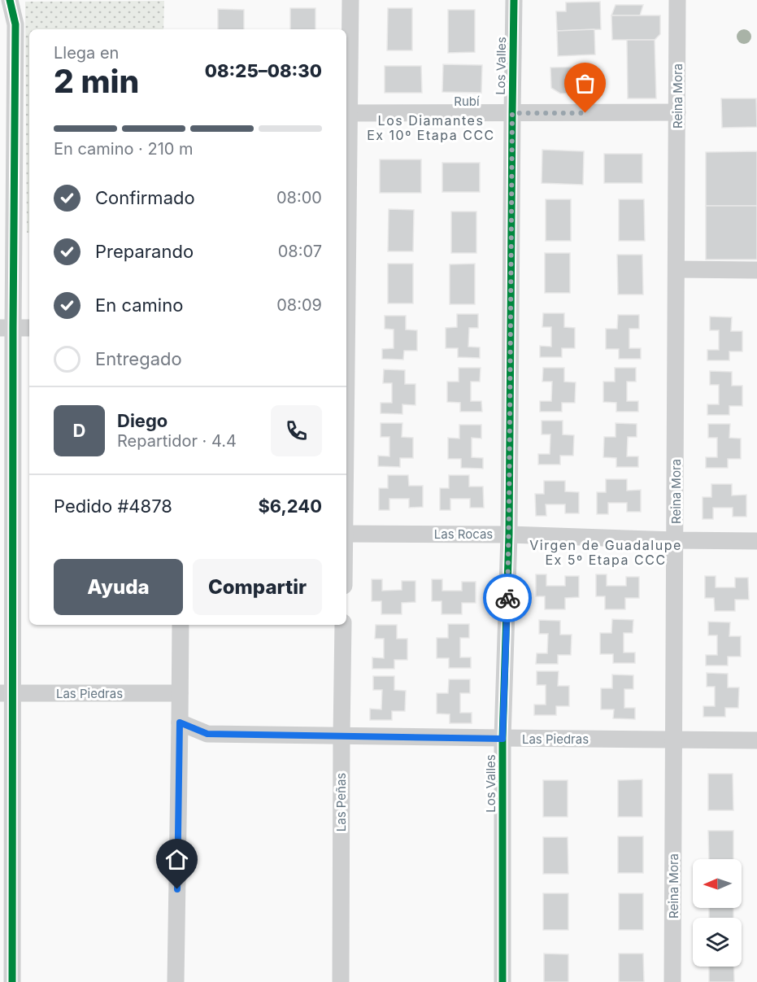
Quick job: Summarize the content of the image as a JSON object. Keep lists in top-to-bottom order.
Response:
{
  "streets": {
    "street": [
      "Los Valles",
      "Reina Mora",
      "Rubí",
      "Las Rocas",
      "Las Piedras",
      "Las Peñas"
    ]
  },
  "crossings": [
    ["Los Valles", "Rubí"],
    ["Los Valles", "Las Rocas"],
    ["Los Valles", "Las Piedras"],
    ["Reina Mora", "Rubí"],
    ["Reina Mora", "Las Rocas"],
    ["Reina Mora", "Las Piedras"],
    ["Las Piedras", "Las Peñas"]
  ],
  "districts": ["Los Diamantes Ex 10º Etapa CCC", "Virgen de Guadalupe Ex 5º Etapa CCC"],
  "north": "left",
  "page": {
    "heading": ["2 min", "Llega en", "08:25–08:30"],
    "panel": [
      "Diego",
      "Repartidor · 4.4",
      "Pedido #4878",
      "$6,240"
    ],
    "bar": "En camino · 210 m",
    "list": [
      ["Confirmado", "08:00"],
      ["Preparando", "08:07"],
      ["En camino", "08:09"],
      "Entregado"
    ],
    "round": "D",
    "buttons": ["Ayuda", "Compartir"]
  }
}
